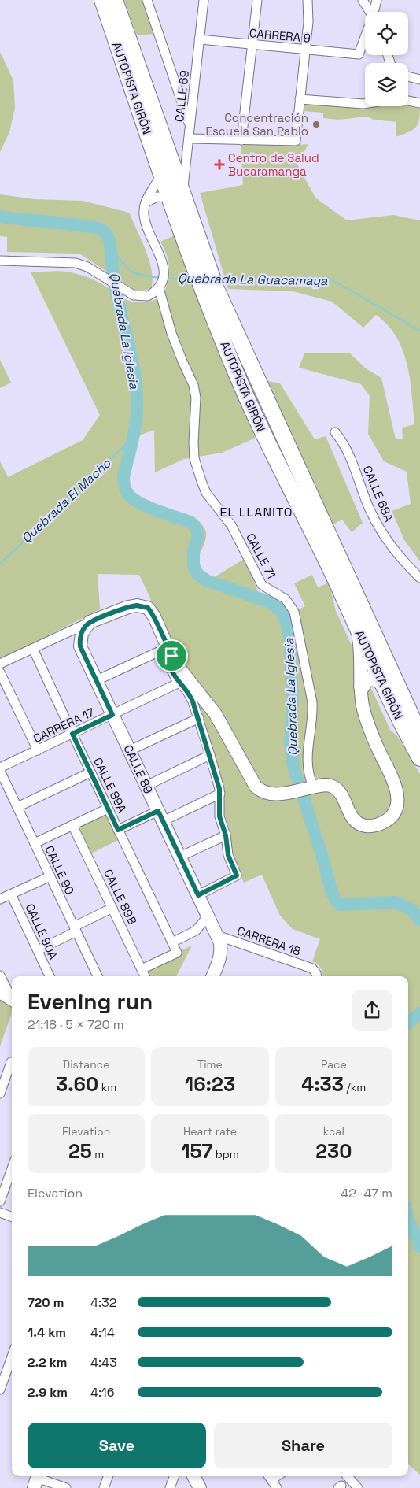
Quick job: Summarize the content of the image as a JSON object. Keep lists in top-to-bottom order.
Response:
{
  "streets": {
    "highway": ["AUTOPISTA GIRÓN"],
    "street": [
      "CARRERA 9",
      "CALLE 69",
      "CALLE 68A",
      "CALLE 71",
      "CARRERA 17",
      "CALLE 89",
      "CALLE 89A",
      "CALLE 90",
      "CALLE 89B",
      "CALLE 90A",
      "CARRERA 18"
    ]
  },
  "crossings": [
    ["CARRERA 9", "CALLE 69"],
    ["AUTOPISTA GIRÓN", "CALLE 69"],
    ["CARRERA 17", "CALLE 89"],
    ["CARRERA 17", "CALLE 89A"],
    ["CARRERA 17", "CALLE 90"],
    ["CALLE 89", "CARRERA 18"],
    ["CALLE 89A", "CALLE 89B"]
  ],
  "districts": ["EL LLANITO"],
  "water": ["Quebrada La Guacamaya", "Quebrada La Iglesia", "Quebrada El Macho"],
  "places": {
    "other": ["Concentración Escuela San Pablo"],
    "health": ["Centro de Salud Bucaramanga"]
  },
  "page": {
    "heading": ["Evening run", "21:18 · 5 × 720 m"],
    "stats": [
      ["Distance", "3.60 km"],
      ["Time", "16:23"],
      ["Pace", "4:33 /km"],
      ["Elevation", "25 m"],
      ["Heart rate", "157 bpm"],
      ["kcal", "230"]
    ],
    "chart": ["Elevation", "42–47 m"],
    "list": [
      {
        "name": "720 m",
        "note": "4:32"
      },
      {
        "name": "1.4 km",
        "note": "4:14"
      },
      {
        "name": "2.2 km",
        "note": "4:43"
      },
      {
        "name": "2.9 km",
        "note": "4:16"
      }
    ],
    "buttons": ["Save", "Share"]
  }
}
